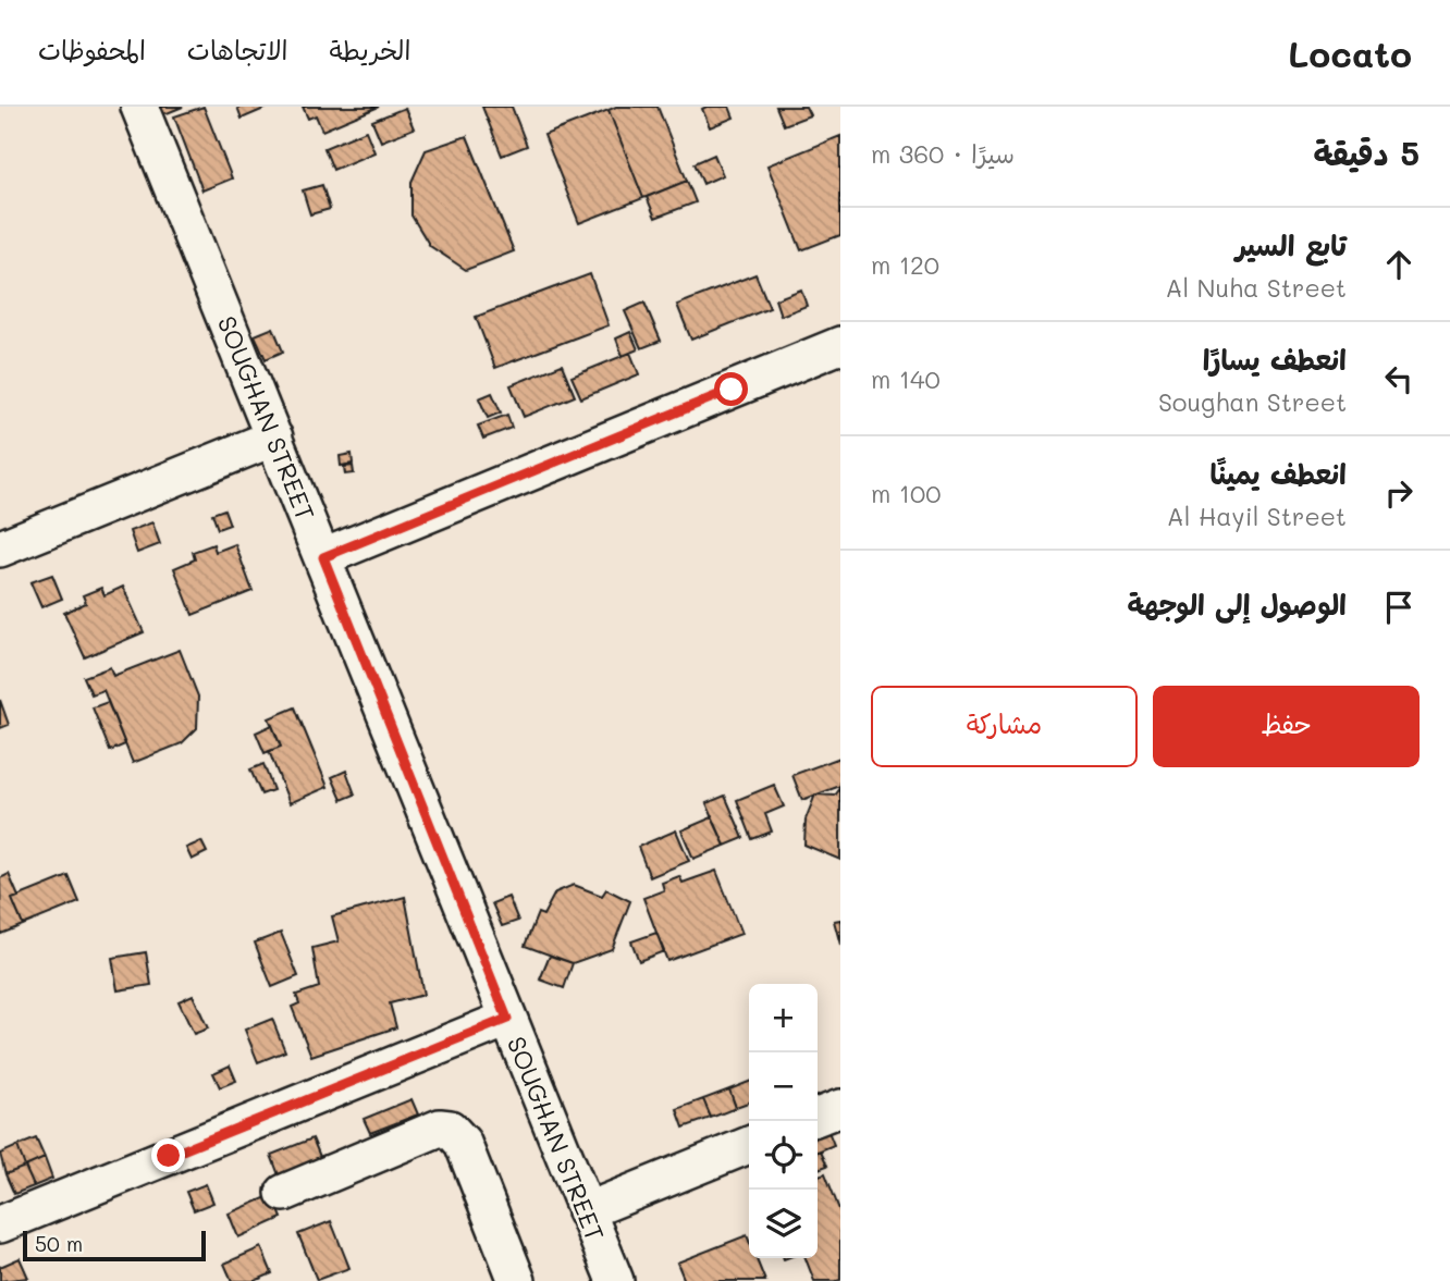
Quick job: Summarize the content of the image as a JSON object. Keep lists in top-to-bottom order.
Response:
{
  "streets": {
    "street": ["SOUGHAN STREET"]
  },
  "scale_bar": "50 m",
  "page": {
    "header": "Locato",
    "nav": ["الخريطة", "الاتجاهات", "المحفوظات"],
    "heading": ["5 دقيقة", "سيرًا · 360 m"],
    "list": [
      ["تابع السير", "Al Nuha Street", "120 m"],
      ["انعطف يسارًا", "Soughan Street", "140 m"],
      ["انعطف يمينًا", "Al Hayil Street", "100 m"],
      "الوصول إلى الوجهة"
    ],
    "buttons": ["حفظ", "مشاركة"],
    "map_buttons": ["+", "−"],
    "scale": "50 m"
  }
}
